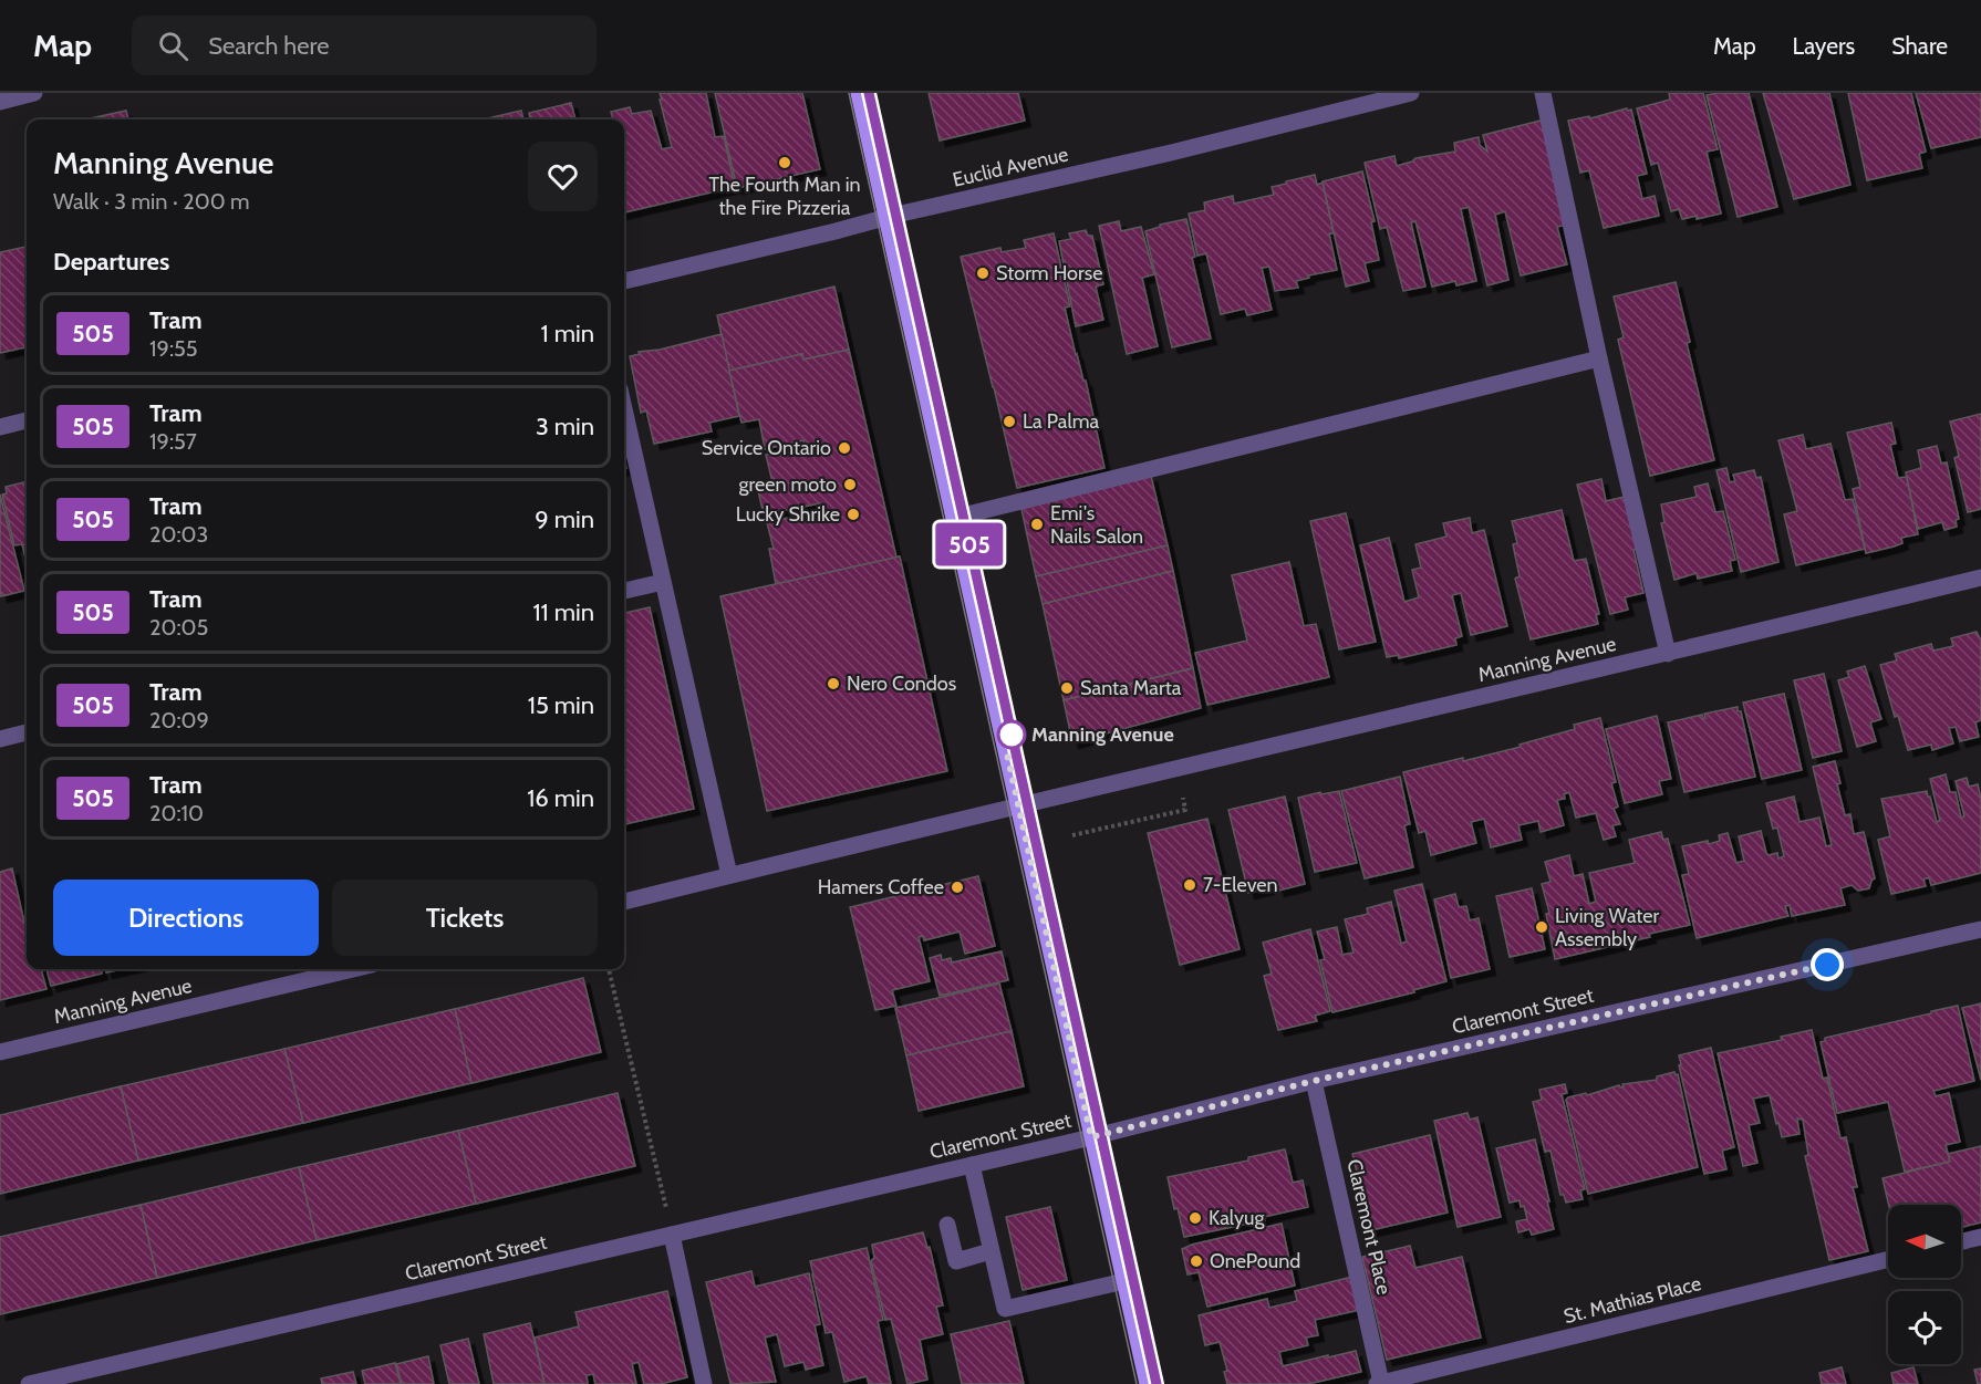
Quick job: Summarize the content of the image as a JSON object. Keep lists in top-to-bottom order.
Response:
{
  "streets": {
    "street": [
      "Euclid Avenue",
      "Manning Avenue",
      "Claremont Street",
      "Claremont Place",
      "St. Mathias Place"
    ]
  },
  "crossings": [
    ["Claremont Street", "Claremont Place"],
    ["Claremont Place", "St. Mathias Place"]
  ],
  "places": [
    "The Fourth Man in the Fire Pizzeria",
    "Storm Horse",
    "La Palma",
    "Service Ontario",
    "green moto",
    "Lucky Shrike",
    "Emi's Nails Salon",
    "Nero Condos",
    "Santa Marta",
    "Manning Avenue",
    "7-Eleven",
    "Hamers Coffee",
    "Living Water Assembly",
    "Kalyug",
    "OnePound"
  ],
  "lines": ["tram line 505"],
  "north": "left",
  "page": {
    "header": "Map",
    "search": "Search here",
    "nav": ["Map", "Layers", "Share"],
    "on_map": "505",
    "heading": [
      ["Manning Avenue", "Walk · 3 min · 200 m"],
      "Departures"
    ],
    "list": [
      {
        "mark": "505",
        "name": "Tram",
        "note": "19:55",
        "value": "1 min"
      },
      {
        "mark": "505",
        "name": "Tram",
        "note": "19:57",
        "value": "3 min"
      },
      {
        "mark": "505",
        "name": "Tram",
        "note": "20:03",
        "value": "9 min"
      },
      {
        "mark": "505",
        "name": "Tram",
        "note": "20:05",
        "value": "11 min"
      },
      {
        "mark": "505",
        "name": "Tram",
        "note": "20:09",
        "value": "15 min"
      },
      {
        "mark": "505",
        "name": "Tram",
        "note": "20:10",
        "value": "16 min"
      }
    ],
    "buttons": ["Directions", "Tickets"]
  }
}
